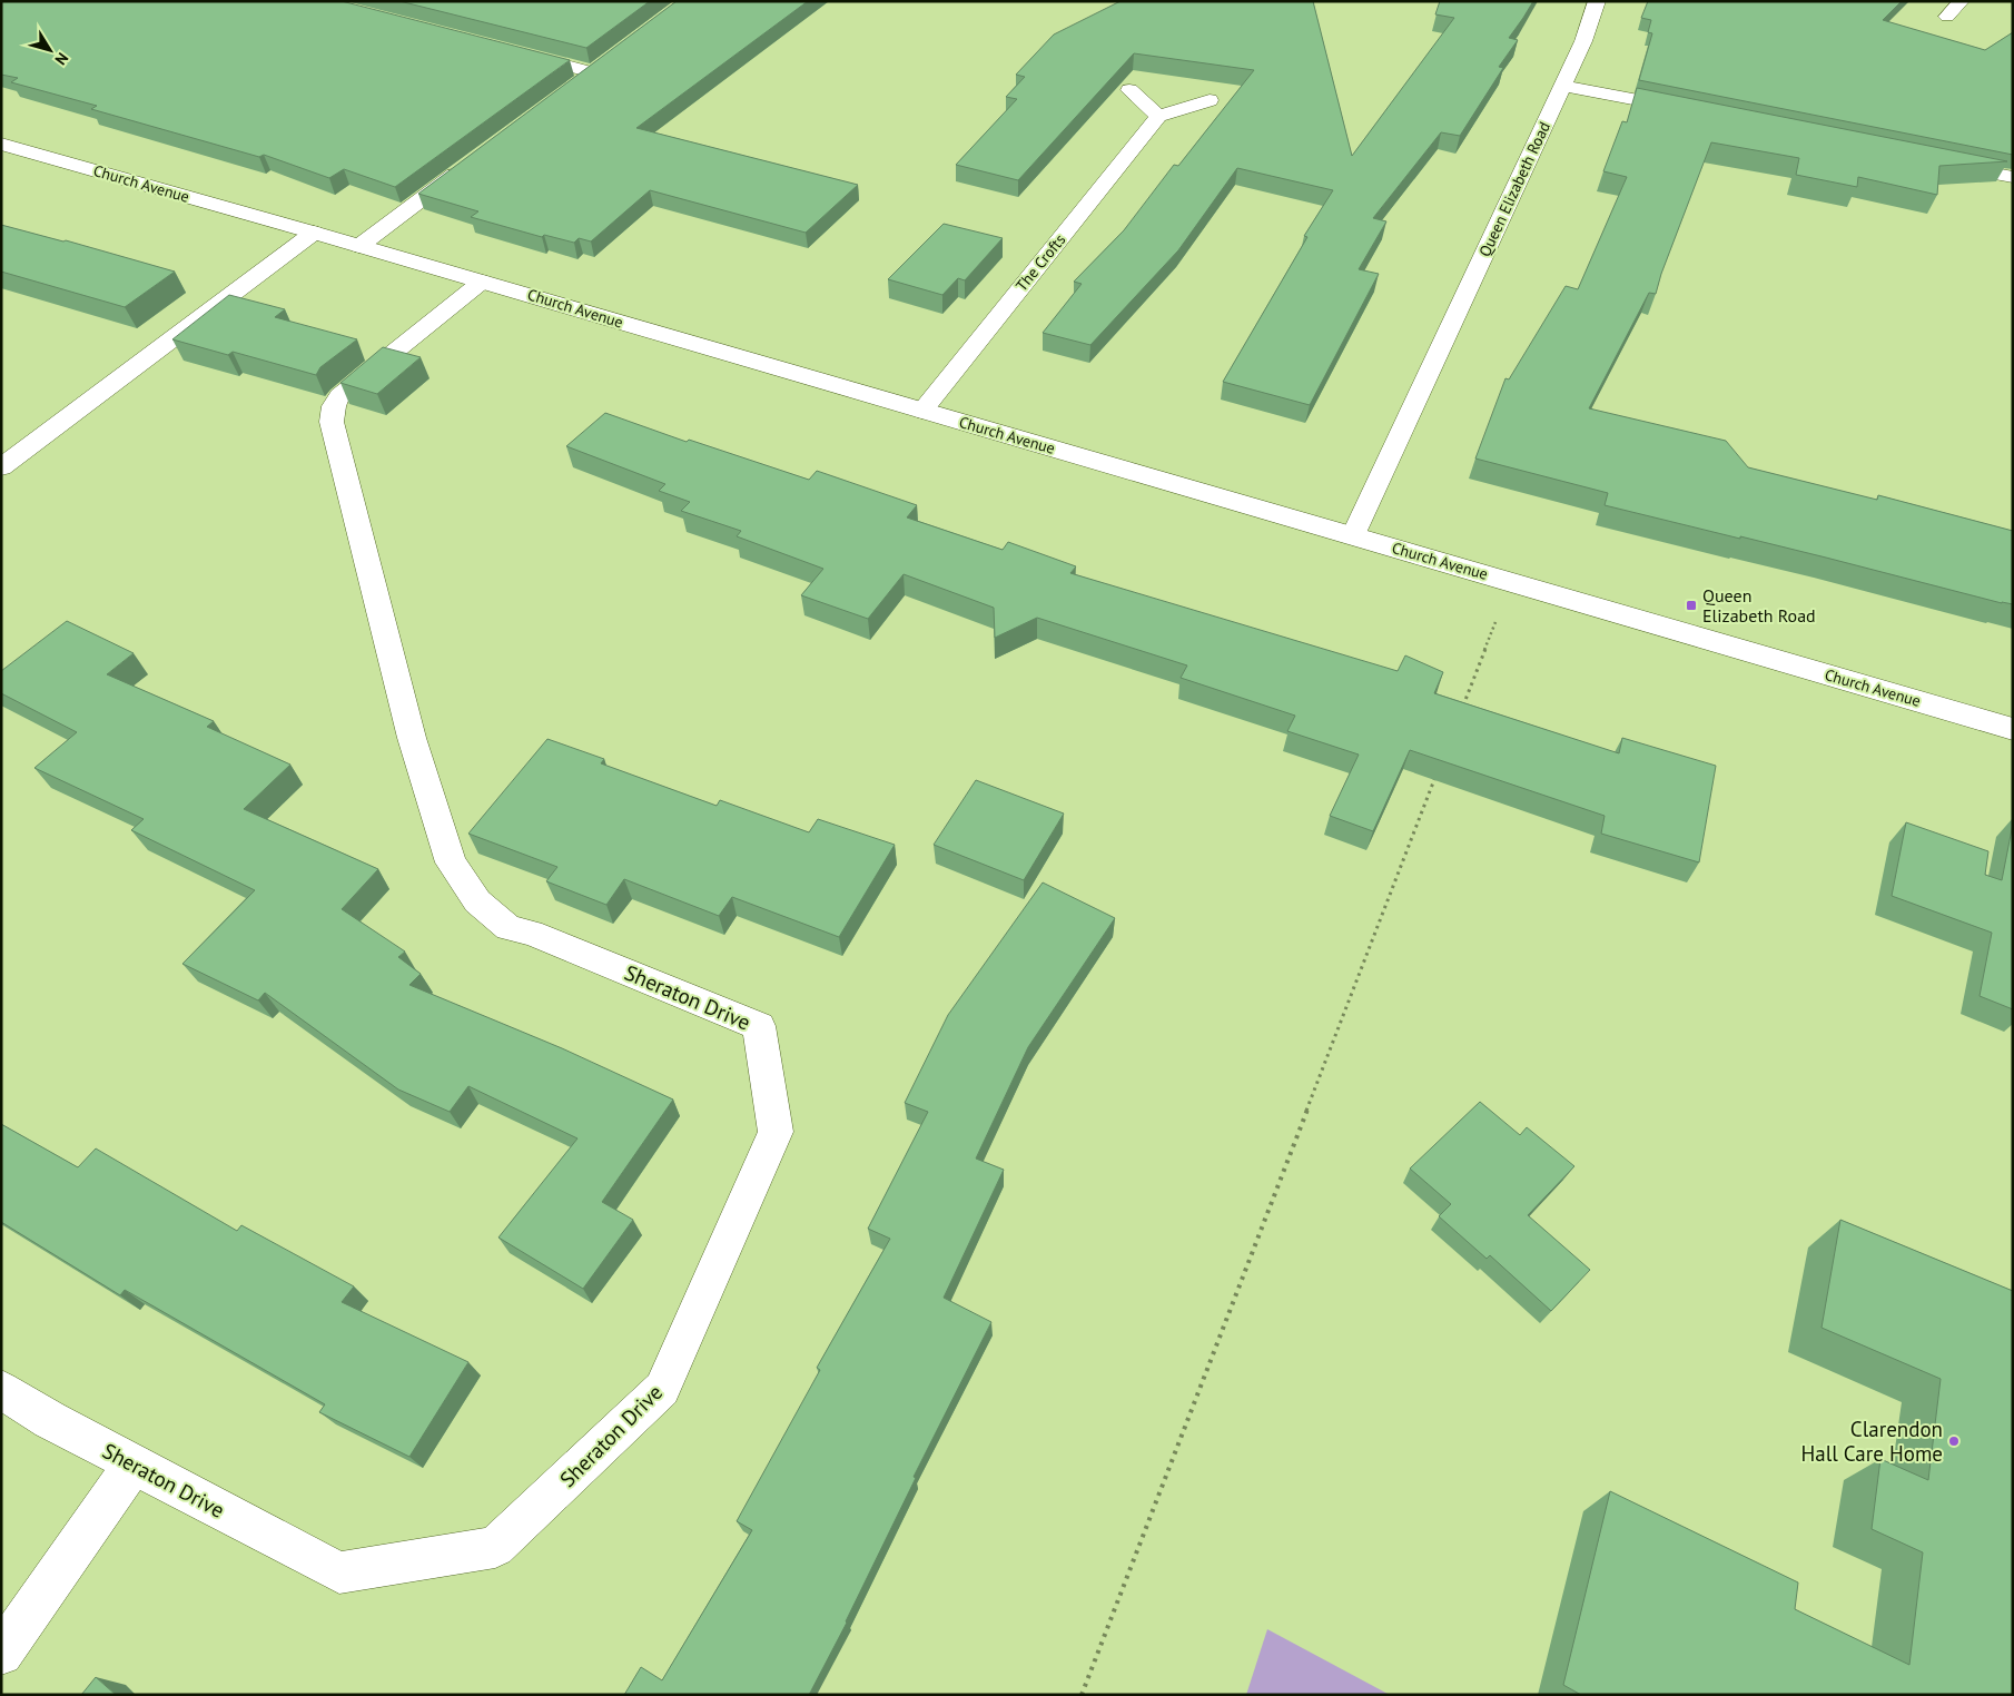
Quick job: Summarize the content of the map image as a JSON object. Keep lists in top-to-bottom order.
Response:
{
  "streets": {
    "street": [
      "Church Avenue",
      "Queen Elizabeth Road",
      "The Crofts",
      "Sheraton Drive"
    ]
  },
  "crossings": [
    ["Church Avenue", "Queen Elizabeth Road"],
    ["Church Avenue", "The Crofts"],
    ["Church Avenue", "Sheraton Drive"]
  ],
  "places": {
    "transit": ["Queen Elizabeth Road"],
    "other": ["Clarendon Hall Care Home"]
  },
  "north": "bottom right"
}
